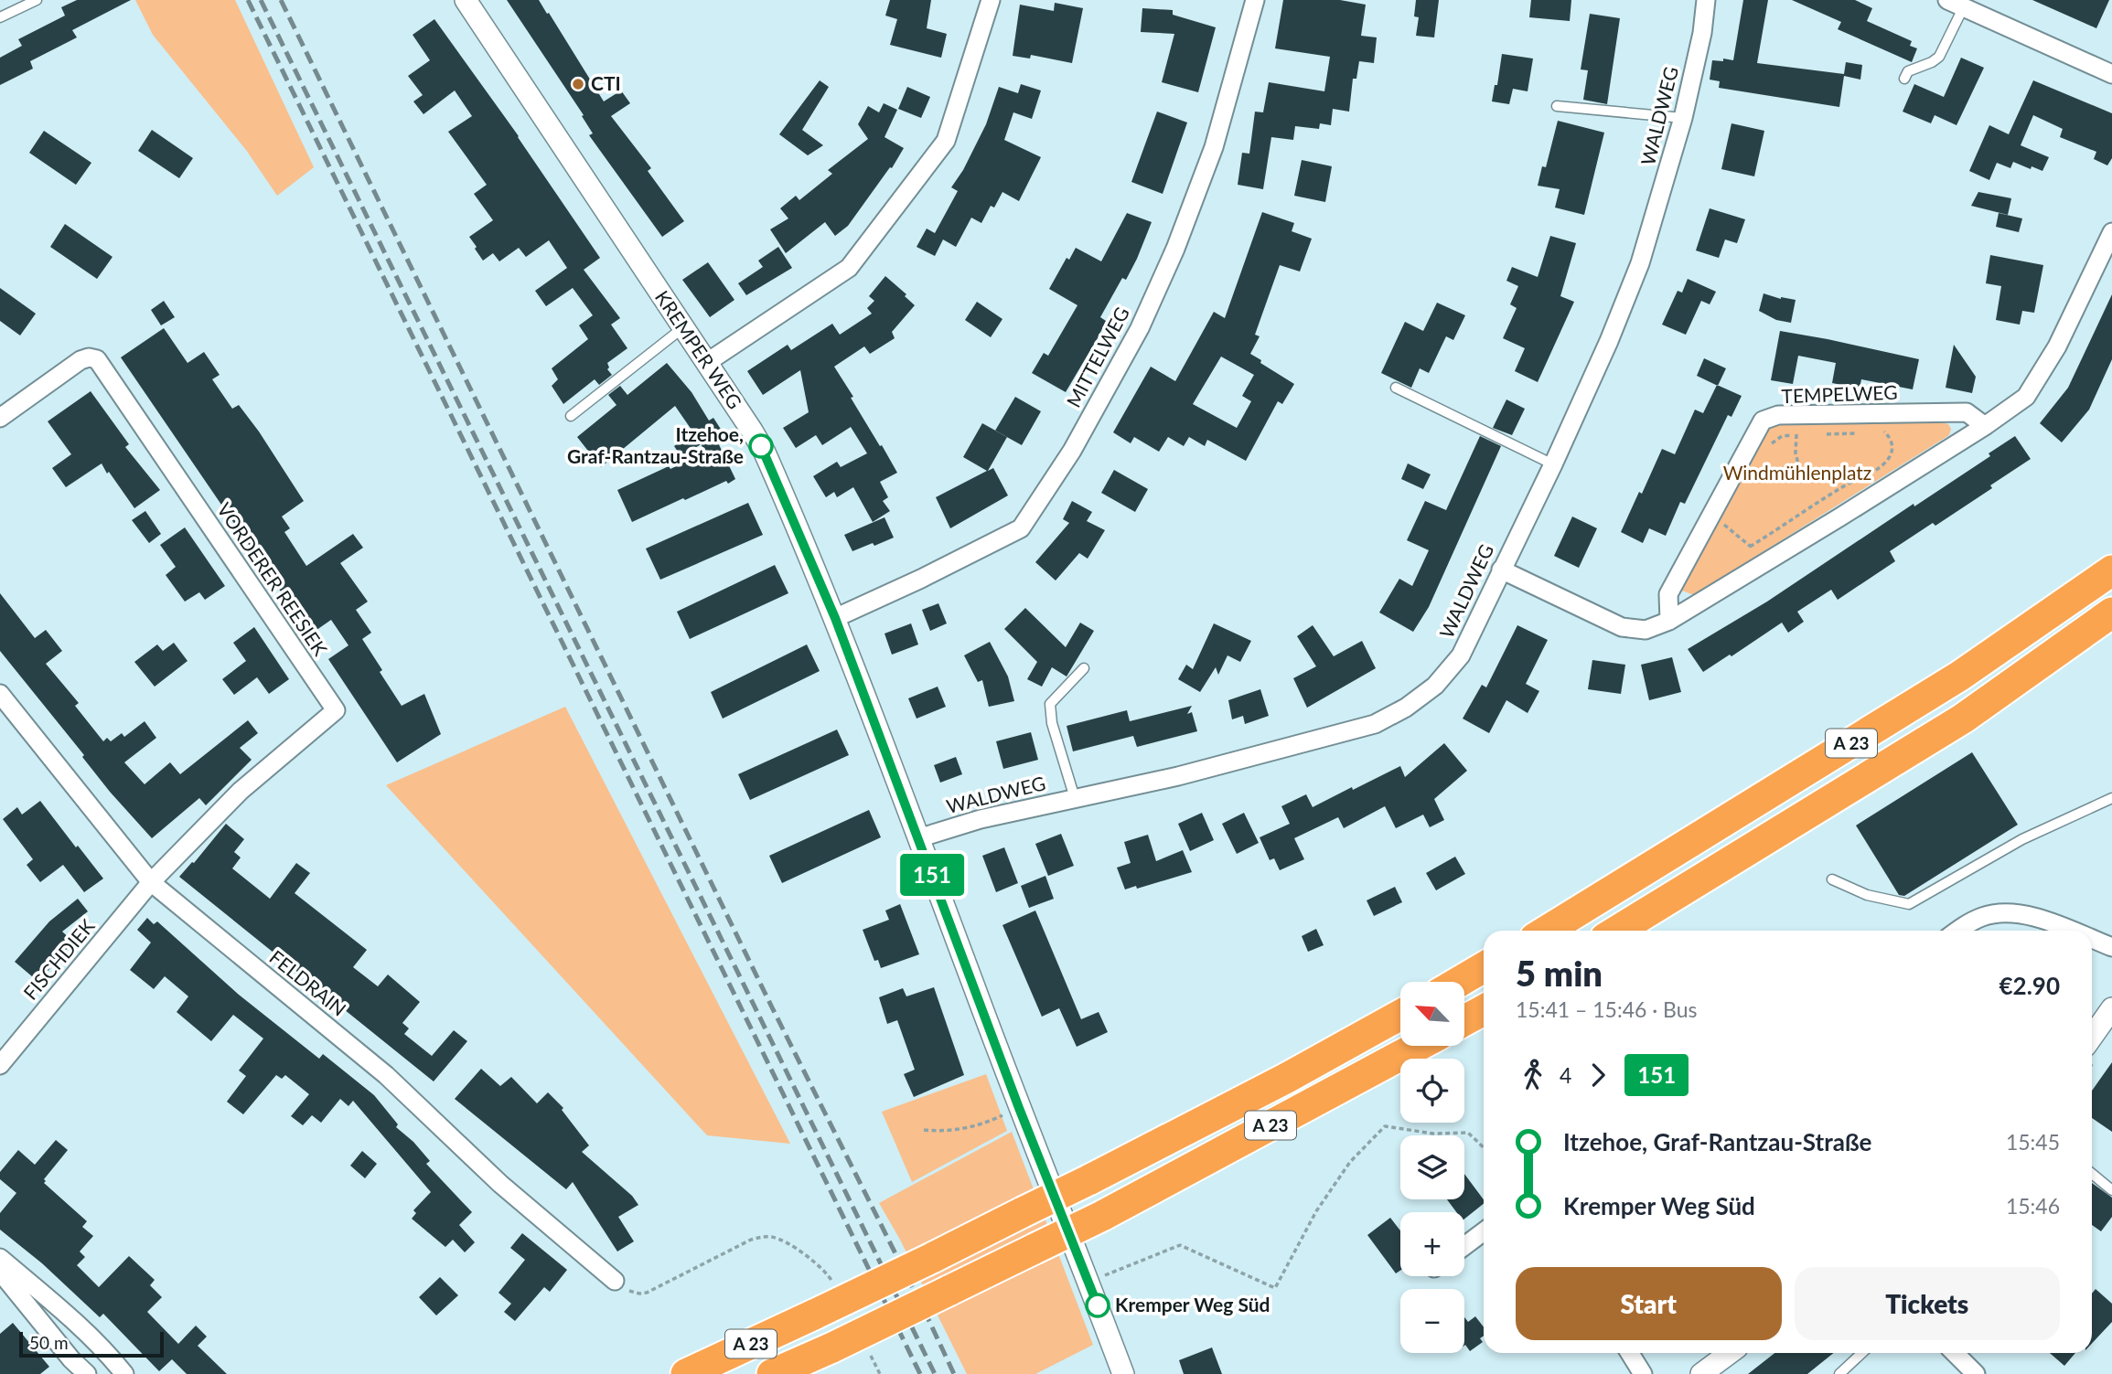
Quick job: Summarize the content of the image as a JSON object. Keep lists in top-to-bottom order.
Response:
{
  "streets": {
    "highway": ["A 23"],
    "street": [
      "WALDWEG",
      "KREMPER WEG",
      "MITTELWEG",
      "TEMPELWEG",
      "VORDERER REESIEK",
      "FISCHDIEK",
      "FELDRAIN"
    ]
  },
  "crossings": [
    ["WALDWEG", "KREMPER WEG"],
    ["KREMPER WEG", "MITTELWEG"],
    ["VORDERER REESIEK", "FISCHDIEK"],
    ["VORDERER REESIEK", "FELDRAIN"],
    ["FISCHDIEK", "FELDRAIN"]
  ],
  "parks": ["Windmühlenplatz"],
  "places": ["CTI", "Itzehoe, Graf-Rantzau-Straße", "Kremper Weg Süd"],
  "lines": ["bus line 151"],
  "scale_bar": "50 m",
  "north": "top left",
  "page": {
    "on_map": "151",
    "heading": ["5 min", "15:41 – 15:46 · Bus", "€2.90"],
    "map_buttons": ["+", "−"],
    "legs": ["4", "151"],
    "list": [
      {
        "name": "Itzehoe, Graf-Rantzau-Straße",
        "value": "15:45"
      },
      {
        "name": "Kremper Weg Süd",
        "value": "15:46"
      }
    ],
    "buttons": ["Start", "Tickets"],
    "scale": "50 m"
  }
}
